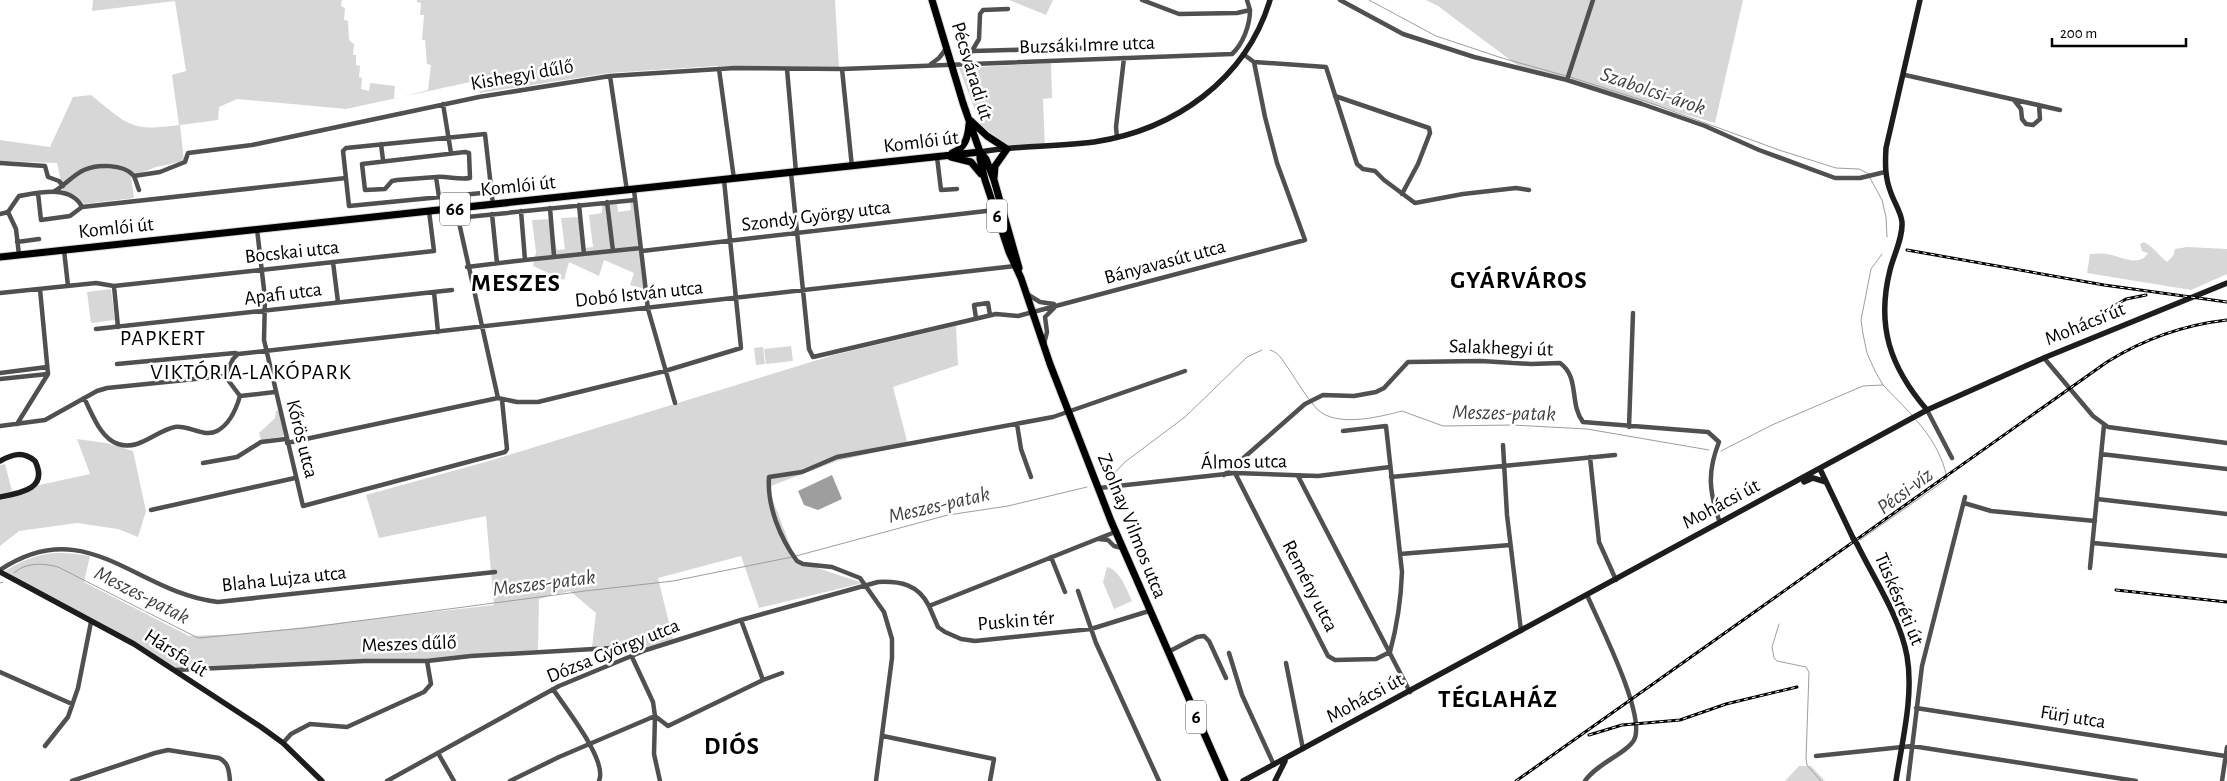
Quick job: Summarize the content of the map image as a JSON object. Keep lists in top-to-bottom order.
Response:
{
  "streets": {
    "main road": [
      "Pécsváradi út",
      "Komlói út",
      "66",
      "6",
      "Mohácsi út",
      "Zsolnay Vilmos utca",
      "Tüskésréti út",
      "Hársfa út"
    ],
    "street": [
      "Buzsáki Imre utca",
      "Kishegyi dűlő",
      "Szondy György utca",
      "Bocskai utca",
      "Bányavasút utca",
      "Apafi utca",
      "Dobó István utca",
      "Salakhegyi út",
      "Kőrös utca",
      "Álmos utca",
      "Blaha Lujza utca",
      "Remény utca",
      "Puskin tér",
      "Meszes dűlő",
      "Dózsa György utca",
      "Fürj utca"
    ]
  },
  "crossings": [
    ["Buzsáki Imre utca", "Pécsváradi út"],
    ["Buzsáki Imre utca", "Kishegyi dűlő"],
    ["Pécsváradi út", "Kishegyi dűlő"],
    ["Pécsváradi út", "Komlói út"],
    ["Pécsváradi út", "Zsolnay Vilmos utca"],
    ["Komlói út", "Bocskai utca"],
    ["Komlói út", "Kőrös utca"],
    ["Komlói út", "Zsolnay Vilmos utca"],
    ["Szondy György utca", "Zsolnay Vilmos utca"],
    ["Bocskai utca", "Kőrös utca"],
    ["Bányavasút utca", "Dobó István utca"],
    ["Bányavasút utca", "Zsolnay Vilmos utca"],
    ["Apafi utca", "Kőrös utca"],
    ["Dobó István utca", "Kőrös utca"],
    ["Dobó István utca", "Zsolnay Vilmos utca"],
    ["Mohácsi út", "Salakhegyi út"],
    ["Mohácsi út", "Tüskésréti út"],
    ["Salakhegyi út", "Álmos utca"],
    ["Álmos utca", "Zsolnay Vilmos utca"],
    ["Álmos utca", "Remény utca"],
    ["Zsolnay Vilmos utca", "Puskin tér"],
    ["Blaha Lujza utca", "Hársfa út"],
    ["Puskin tér", "Dózsa György utca"],
    ["Meszes dűlő", "Dózsa György utca"],
    ["Meszes dűlő", "Hársfa út"]
  ],
  "districts": [
    "GYÁRVÁROS",
    "MESZES",
    "PAPKERT",
    "VIKTÓRIA-LAKÓPARK",
    "TÉGLAHÁZ",
    "DIÓS"
  ],
  "water": ["Szabolcsi-árok", "Meszes-patak", "Pécsi-víz"],
  "scale_bar": "200 m"
}
